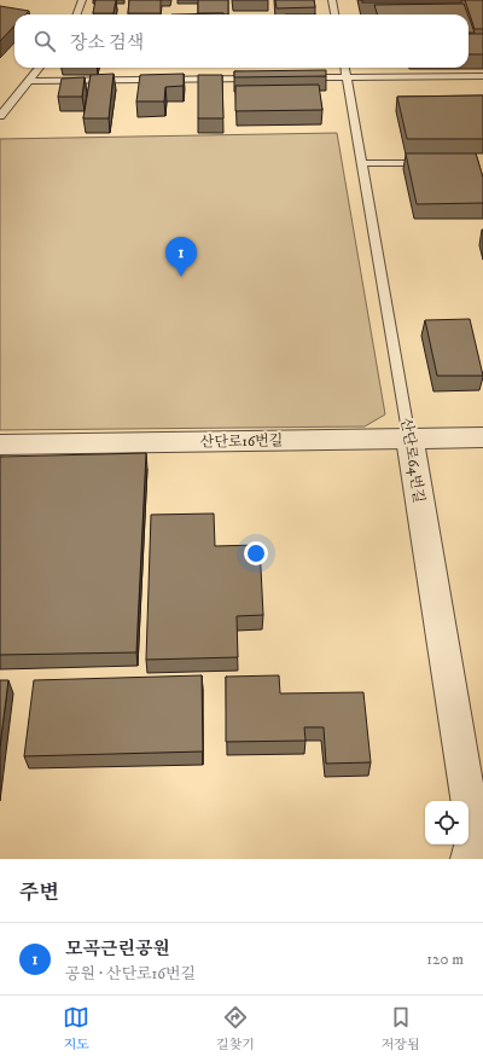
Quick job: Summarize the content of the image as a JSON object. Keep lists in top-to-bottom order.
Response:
{
  "streets": {
    "street": ["산단로16번길", "산단로64번길"]
  },
  "crossings": [
    ["산단로16번길", "산단로64번길"]
  ],
  "page": {
    "search": "장소 검색",
    "pins": "1",
    "heading": "주변",
    "list": [
      {
        "mark": "1",
        "name": "모곡근린공원",
        "note": "공원 · 산단로16번길",
        "value": "120 m"
      }
    ],
    "nav": ["지도", "길찾기", "저장됨"]
  }
}
